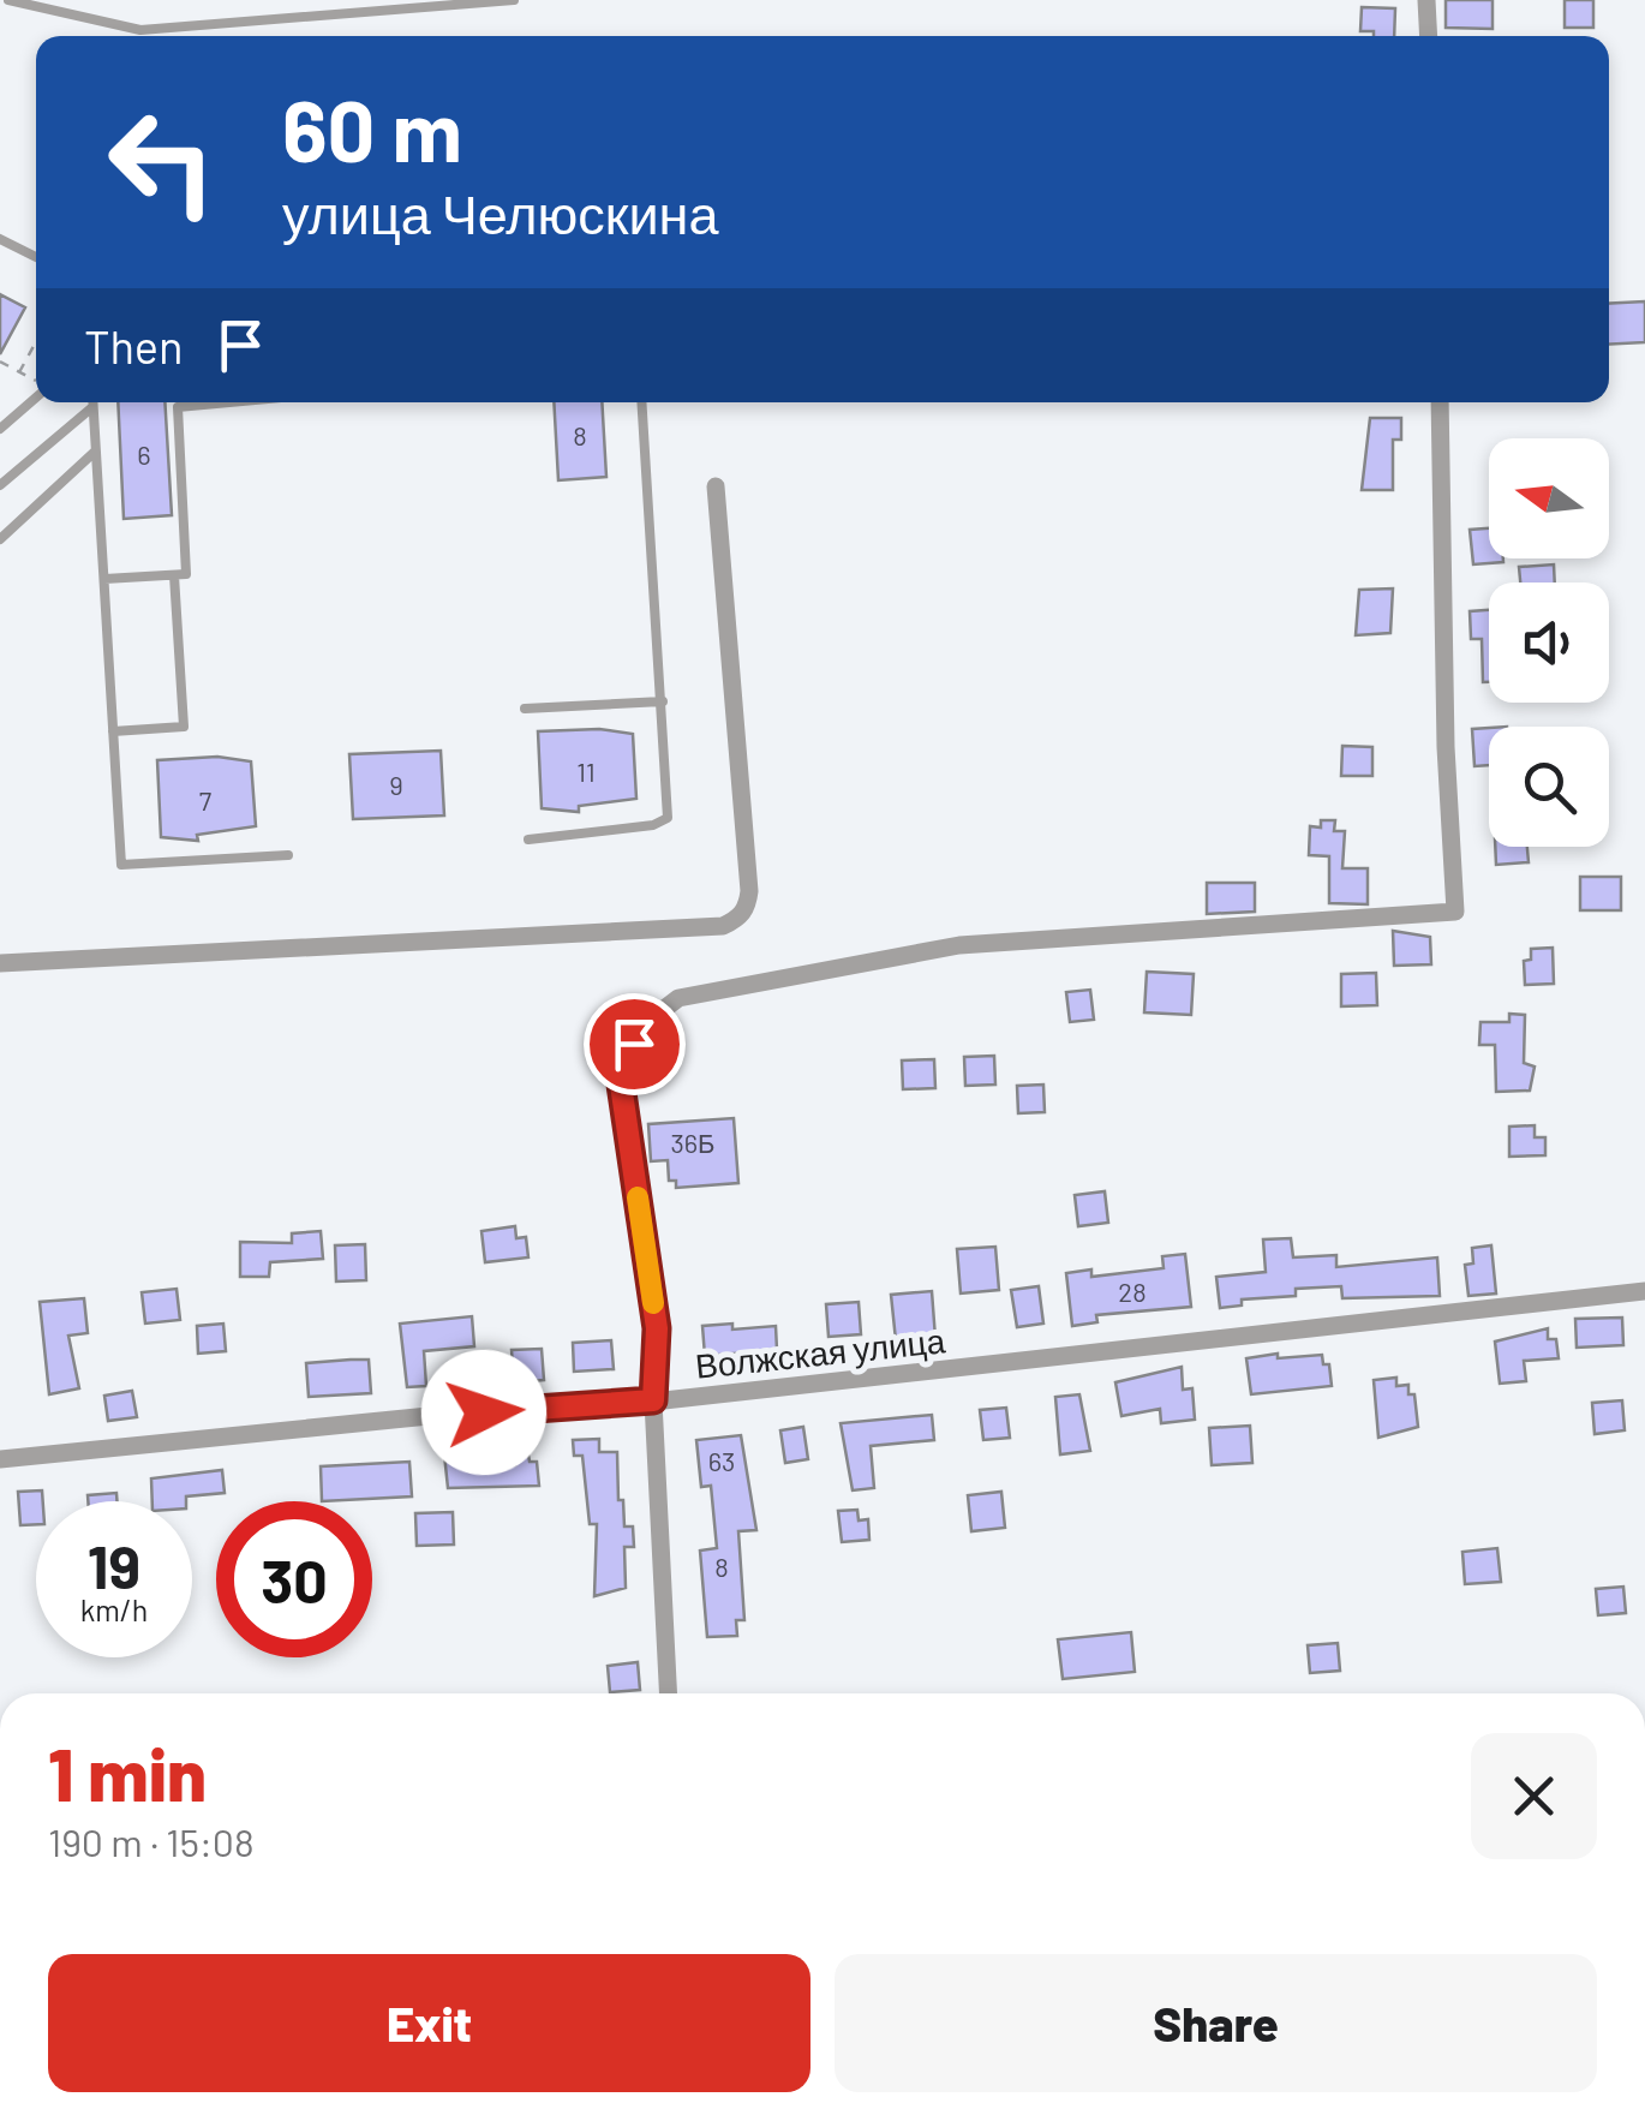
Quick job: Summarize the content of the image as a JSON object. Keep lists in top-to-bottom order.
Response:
{
  "streets": {
    "street": ["Волжская улица"]
  },
  "house_numbers": [
    "8",
    "6",
    "11",
    "9",
    "7",
    "36Б",
    "28",
    "63",
    "8"
  ],
  "north": "left",
  "page": {
    "turn": ["60 m", "улица Челюскина"],
    "then": "Then",
    "speed": "19 km/h",
    "limit": "30",
    "heading": ["1 min", "190 m · 15:08"],
    "buttons": ["Exit", "Share"]
  }
}
